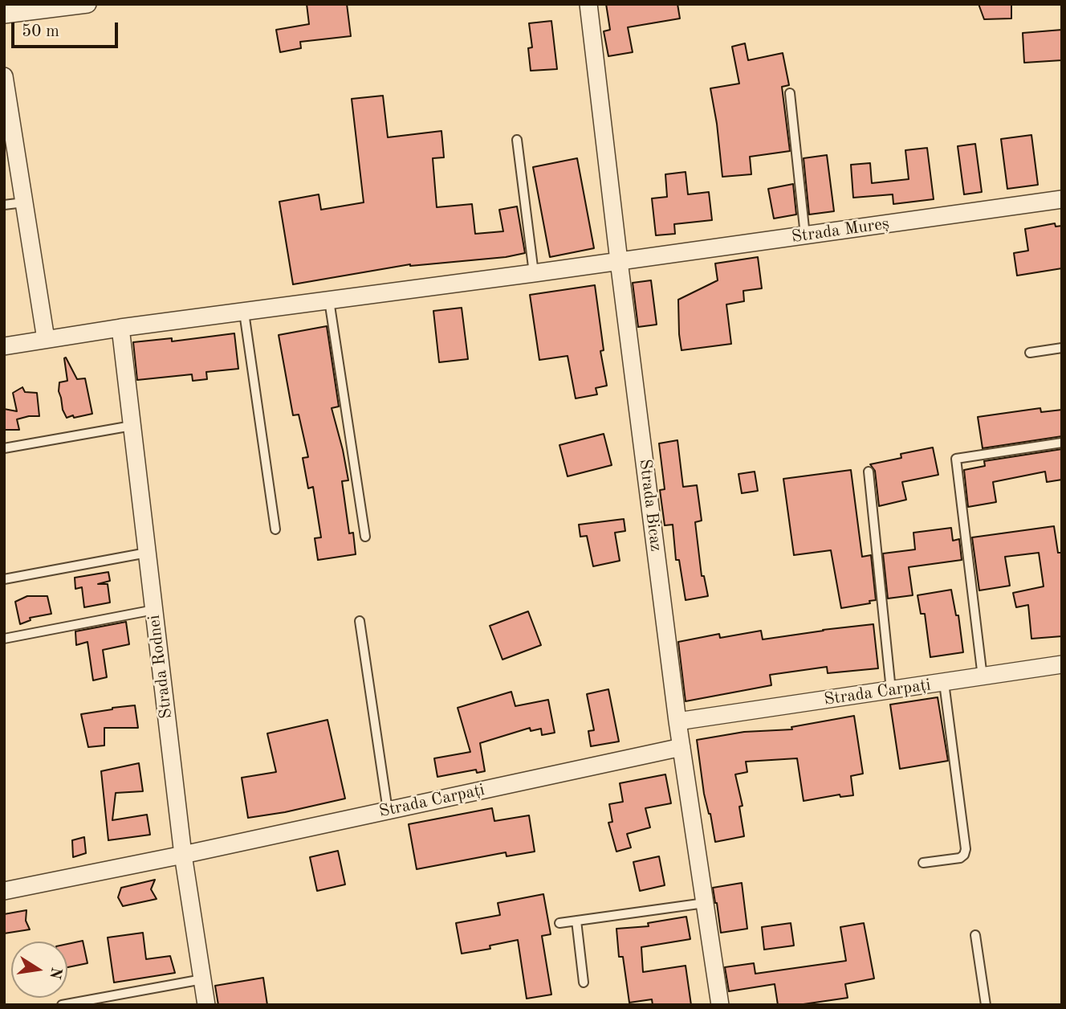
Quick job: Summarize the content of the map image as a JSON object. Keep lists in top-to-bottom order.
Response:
{
  "streets": {
    "street": [
      "Strada Mureș",
      "Strada Bicaz",
      "Strada Rodnei",
      "Strada Carpați"
    ]
  },
  "crossings": [
    ["Strada Mureș", "Strada Bicaz"],
    ["Strada Mureș", "Strada Rodnei"],
    ["Strada Bicaz", "Strada Carpați"],
    ["Strada Rodnei", "Strada Carpați"]
  ],
  "scale_bar": "50 m",
  "north": "right"
}
